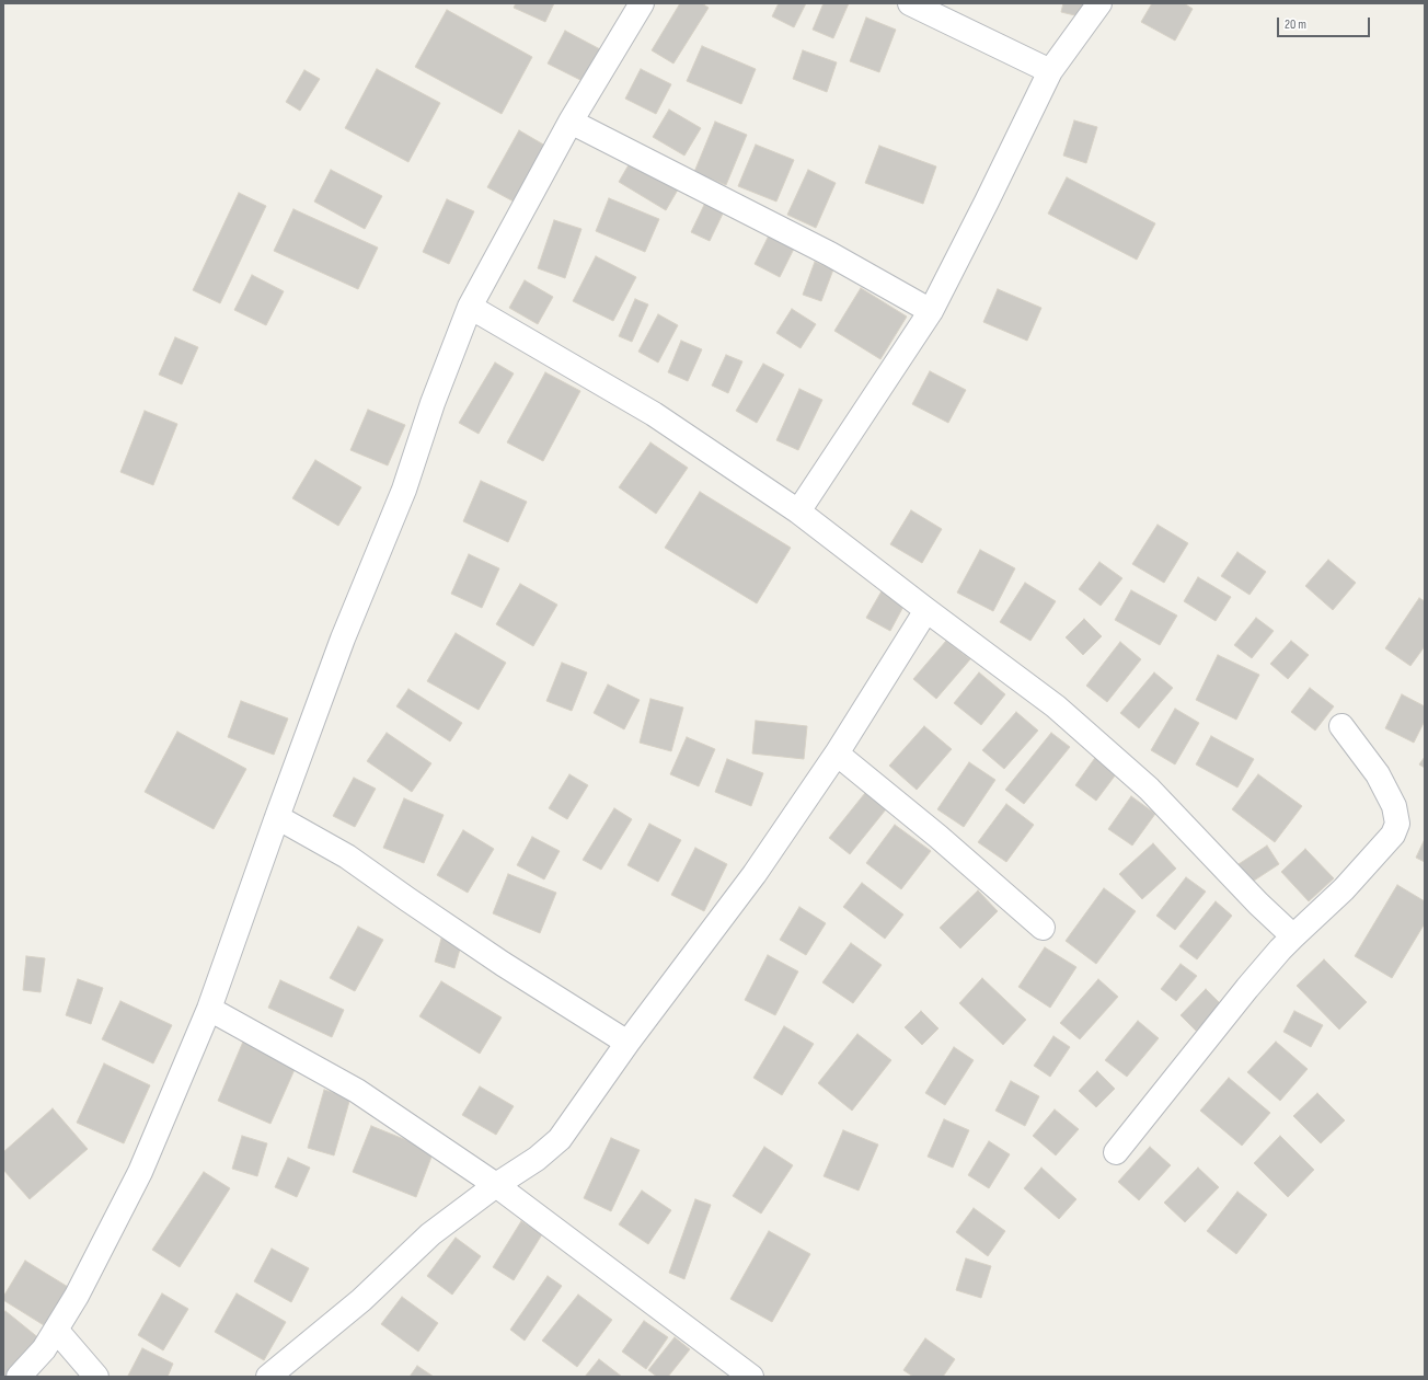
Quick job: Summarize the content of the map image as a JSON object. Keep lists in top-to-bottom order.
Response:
{
  "scale_bar": "20 m"
}
